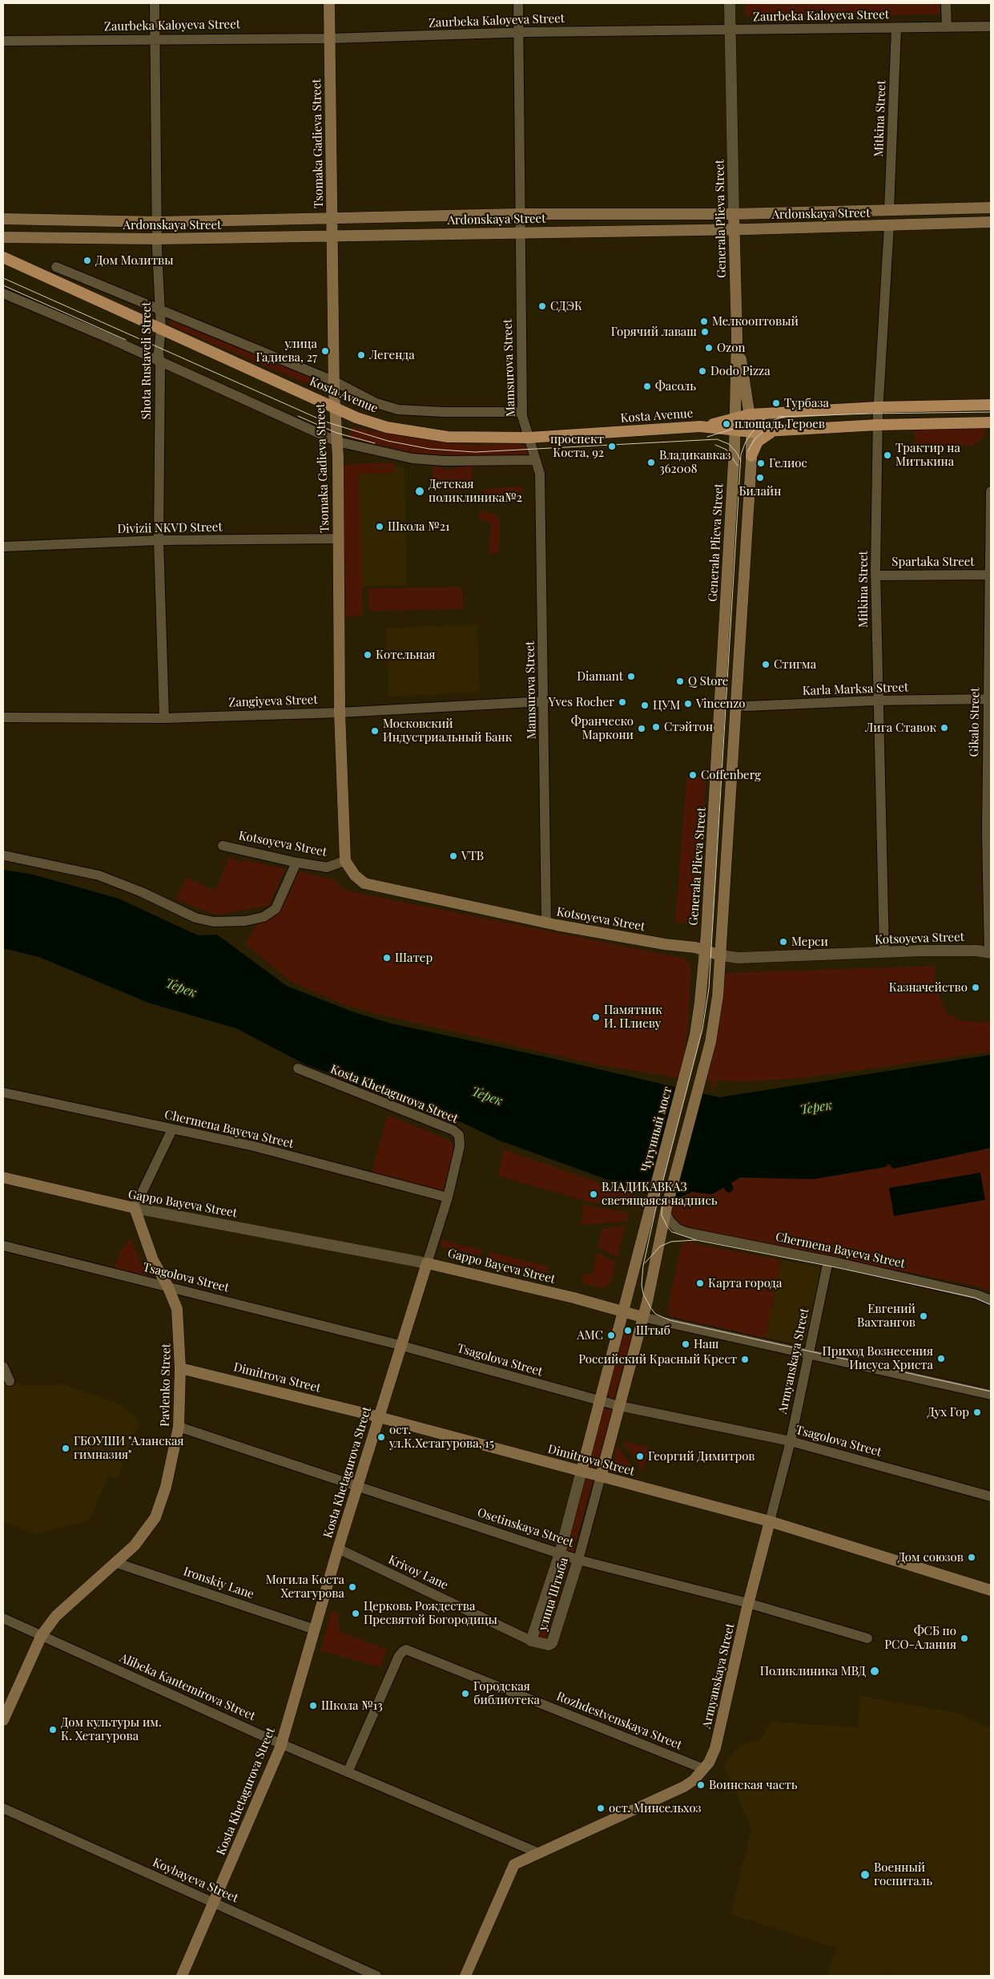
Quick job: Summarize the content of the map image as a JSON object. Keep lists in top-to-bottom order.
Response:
{
  "streets": {
    "main road": [
      "Tsomaka Gadieva Street",
      "Ardonskaya Street",
      "Generala Plieva Street",
      "Kosta Avenue",
      "Kotsoyeva Street",
      "Kosta Khetagurova Street",
      "Чугунный мост",
      "Gappo Bayeva Street",
      "Armyanskaya Street",
      "Dimitrova Street",
      "Pavlenko Street",
      "улица Штыба"
    ],
    "street": [
      "Zaurbeka Kaloyeva Street",
      "Mitkina Street",
      "Shota Rustaveli Street",
      "Mamsurova Street",
      "Divizii NKVD Street",
      "Spartaka Street",
      "Karla Marksa Street",
      "Zangiyeva Street",
      "Gikalo Street",
      "Chermena Bayeva Street",
      "Tsagolova Street",
      "Osetinskaya Street",
      "Krivoy Lane",
      "Ironskiy Lane",
      "Alibeka Kantemirova Street",
      "Rozhdestvenskaya Street",
      "Koybayeva Street"
    ]
  },
  "crossings": [
    ["Zaurbeka Kaloyeva Street", "Mitkina Street"],
    ["Zaurbeka Kaloyeva Street", "Tsomaka Gadieva Street"],
    ["Zaurbeka Kaloyeva Street", "Generala Plieva Street"],
    ["Zaurbeka Kaloyeva Street", "Shota Rustaveli Street"],
    ["Zaurbeka Kaloyeva Street", "Mamsurova Street"],
    ["Mitkina Street", "Ardonskaya Street"],
    ["Mitkina Street", "Kosta Avenue"],
    ["Mitkina Street", "Spartaka Street"],
    ["Mitkina Street", "Karla Marksa Street"],
    ["Mitkina Street", "Kotsoyeva Street"],
    ["Tsomaka Gadieva Street", "Ardonskaya Street"],
    ["Tsomaka Gadieva Street", "Kosta Avenue"],
    ["Tsomaka Gadieva Street", "Divizii NKVD Street"],
    ["Tsomaka Gadieva Street", "Zangiyeva Street"],
    ["Tsomaka Gadieva Street", "Kotsoyeva Street"],
    ["Ardonskaya Street", "Generala Plieva Street"],
    ["Ardonskaya Street", "Shota Rustaveli Street"],
    ["Ardonskaya Street", "Mamsurova Street"],
    ["Generala Plieva Street", "Kosta Avenue"],
    ["Generala Plieva Street", "Karla Marksa Street"],
    ["Generala Plieva Street", "Kotsoyeva Street"],
    ["Generala Plieva Street", "Чугунный мост"],
    ["Shota Rustaveli Street", "Kosta Avenue"],
    ["Shota Rustaveli Street", "Divizii NKVD Street"],
    ["Shota Rustaveli Street", "Zangiyeva Street"],
    ["Mamsurova Street", "Kosta Avenue"],
    ["Mamsurova Street", "Zangiyeva Street"],
    ["Mamsurova Street", "Kotsoyeva Street"],
    ["Spartaka Street", "Gikalo Street"],
    ["Karla Marksa Street", "Gikalo Street"],
    ["Gikalo Street", "Kotsoyeva Street"],
    ["Kosta Khetagurova Street", "Chermena Bayeva Street"],
    ["Kosta Khetagurova Street", "Gappo Bayeva Street"],
    ["Kosta Khetagurova Street", "Tsagolova Street"],
    ["Kosta Khetagurova Street", "Dimitrova Street"],
    ["Kosta Khetagurova Street", "Osetinskaya Street"],
    ["Kosta Khetagurova Street", "Krivoy Lane"],
    ["Kosta Khetagurova Street", "Ironskiy Lane"],
    ["Kosta Khetagurova Street", "Alibeka Kantemirova Street"],
    ["Kosta Khetagurova Street", "Koybayeva Street"],
    ["Chermena Bayeva Street", "Armyanskaya Street"],
    ["Chermena Bayeva Street", "улица Штыба"],
    ["Чугунный мост", "Gappo Bayeva Street"],
    ["Чугунный мост", "улица Штыба"],
    ["Gappo Bayeva Street", "Armyanskaya Street"],
    ["Gappo Bayeva Street", "Pavlenko Street"],
    ["Gappo Bayeva Street", "улица Штыба"],
    ["Tsagolova Street", "Armyanskaya Street"],
    ["Tsagolova Street", "Pavlenko Street"],
    ["Tsagolova Street", "улица Штыба"],
    ["Armyanskaya Street", "Dimitrova Street"],
    ["Armyanskaya Street", "Osetinskaya Street"],
    ["Armyanskaya Street", "Alibeka Kantemirova Street"],
    ["Armyanskaya Street", "Rozhdestvenskaya Street"],
    ["Dimitrova Street", "Pavlenko Street"],
    ["Dimitrova Street", "улица Штыба"],
    ["Pavlenko Street", "Osetinskaya Street"],
    ["Pavlenko Street", "Ironskiy Lane"],
    ["Pavlenko Street", "Alibeka Kantemirova Street"],
    ["Osetinskaya Street", "улица Штыба"],
    ["Krivoy Lane", "улица Штыба"],
    ["Alibeka Kantemirova Street", "Rozhdestvenskaya Street"]
  ],
  "water": ["Терек"],
  "places": [
    "Дом Молитвы",
    "СДЭК",
    "Мелкооптовый",
    "Горячий лаваш",
    "Ozon",
    "улица Гадиева, 27",
    "Легенда",
    "Dodo Pizza",
    "Фасоль",
    "Турбаза",
    "площадь Героев",
    "проспект Коста, 92",
    "Трактир на Митькина",
    "Владикавказ 362008",
    "Гелиос",
    "Билайн",
    "Детская поликлиника№2",
    "Школа №21",
    "Котельная",
    "Стигма",
    "Diamant",
    "Q Store",
    "Yves Rocher",
    "Vincenzo",
    "ЦУМ",
    "Стэйтон",
    "Лига Ставок",
    "Франческо Маркони",
    "Московский Индустриальный Банк",
    "Coffenberg",
    "VTB",
    "Мерси",
    "Шатер",
    "Казначейство",
    "Памятник И. Плиеву",
    "ВЛАДИКАВКАЗ светящаяся надпись",
    "Карта города",
    "Евгений Вахтангов",
    "Штыб",
    "АМС",
    "Наш",
    "Приход Вознесения Иисуса Христа",
    "Российский Красный Крест",
    "Дух Гор",
    "ост. ул.К.Хетагурова, 15",
    "ГБОУШИ \"Аланская гимназия\"",
    "Георгий Димитров",
    "Дом союзов",
    "Могила Коста Хетагурова",
    "Церковь Рождества Пресвятой Богородицы",
    "ФСБ по РСО-Алания",
    "Поликлиника МВД",
    "Городская библиотека",
    "Школа №13",
    "Дом культуры им. К. Хетагурова",
    "Воинская часть",
    "ост. Минсельхоз",
    "Военный госпиталь"
  ]
}
